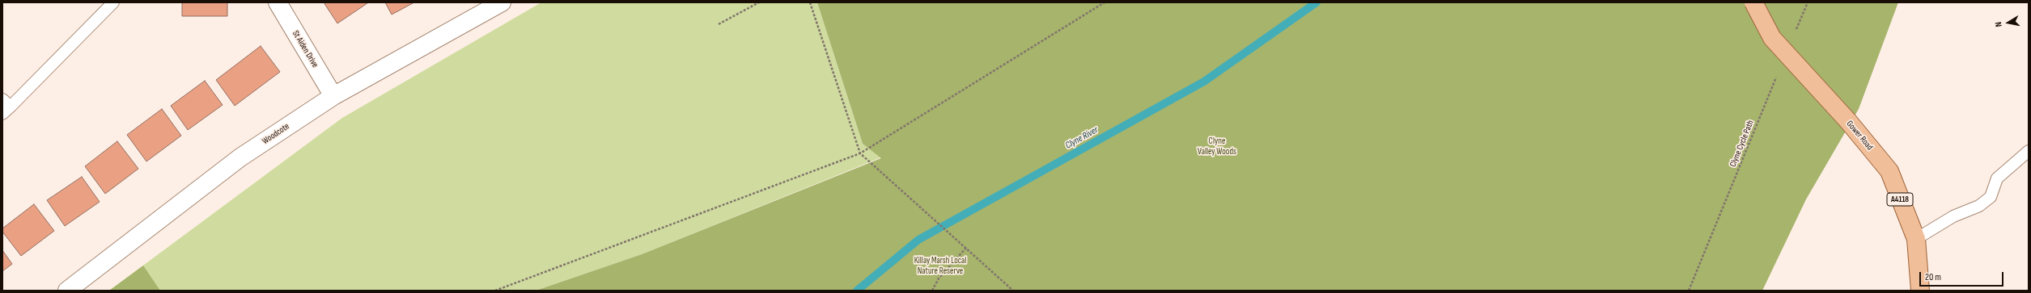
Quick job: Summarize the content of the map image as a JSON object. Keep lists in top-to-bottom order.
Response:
{
  "streets": {
    "main road": ["Gower Road", "A4118"],
    "street": ["St Aiden Drive", "Woodcote"],
    "path": ["Clyne Cycle Path"]
  },
  "crossings": [
    ["St Aiden Drive", "Woodcote"]
  ],
  "water": ["Clyne River"],
  "parks": ["Clyne Valley Woods", "Killay Marsh Local Nature Reserve"],
  "scale_bar": "20 m",
  "north": "left"
}
